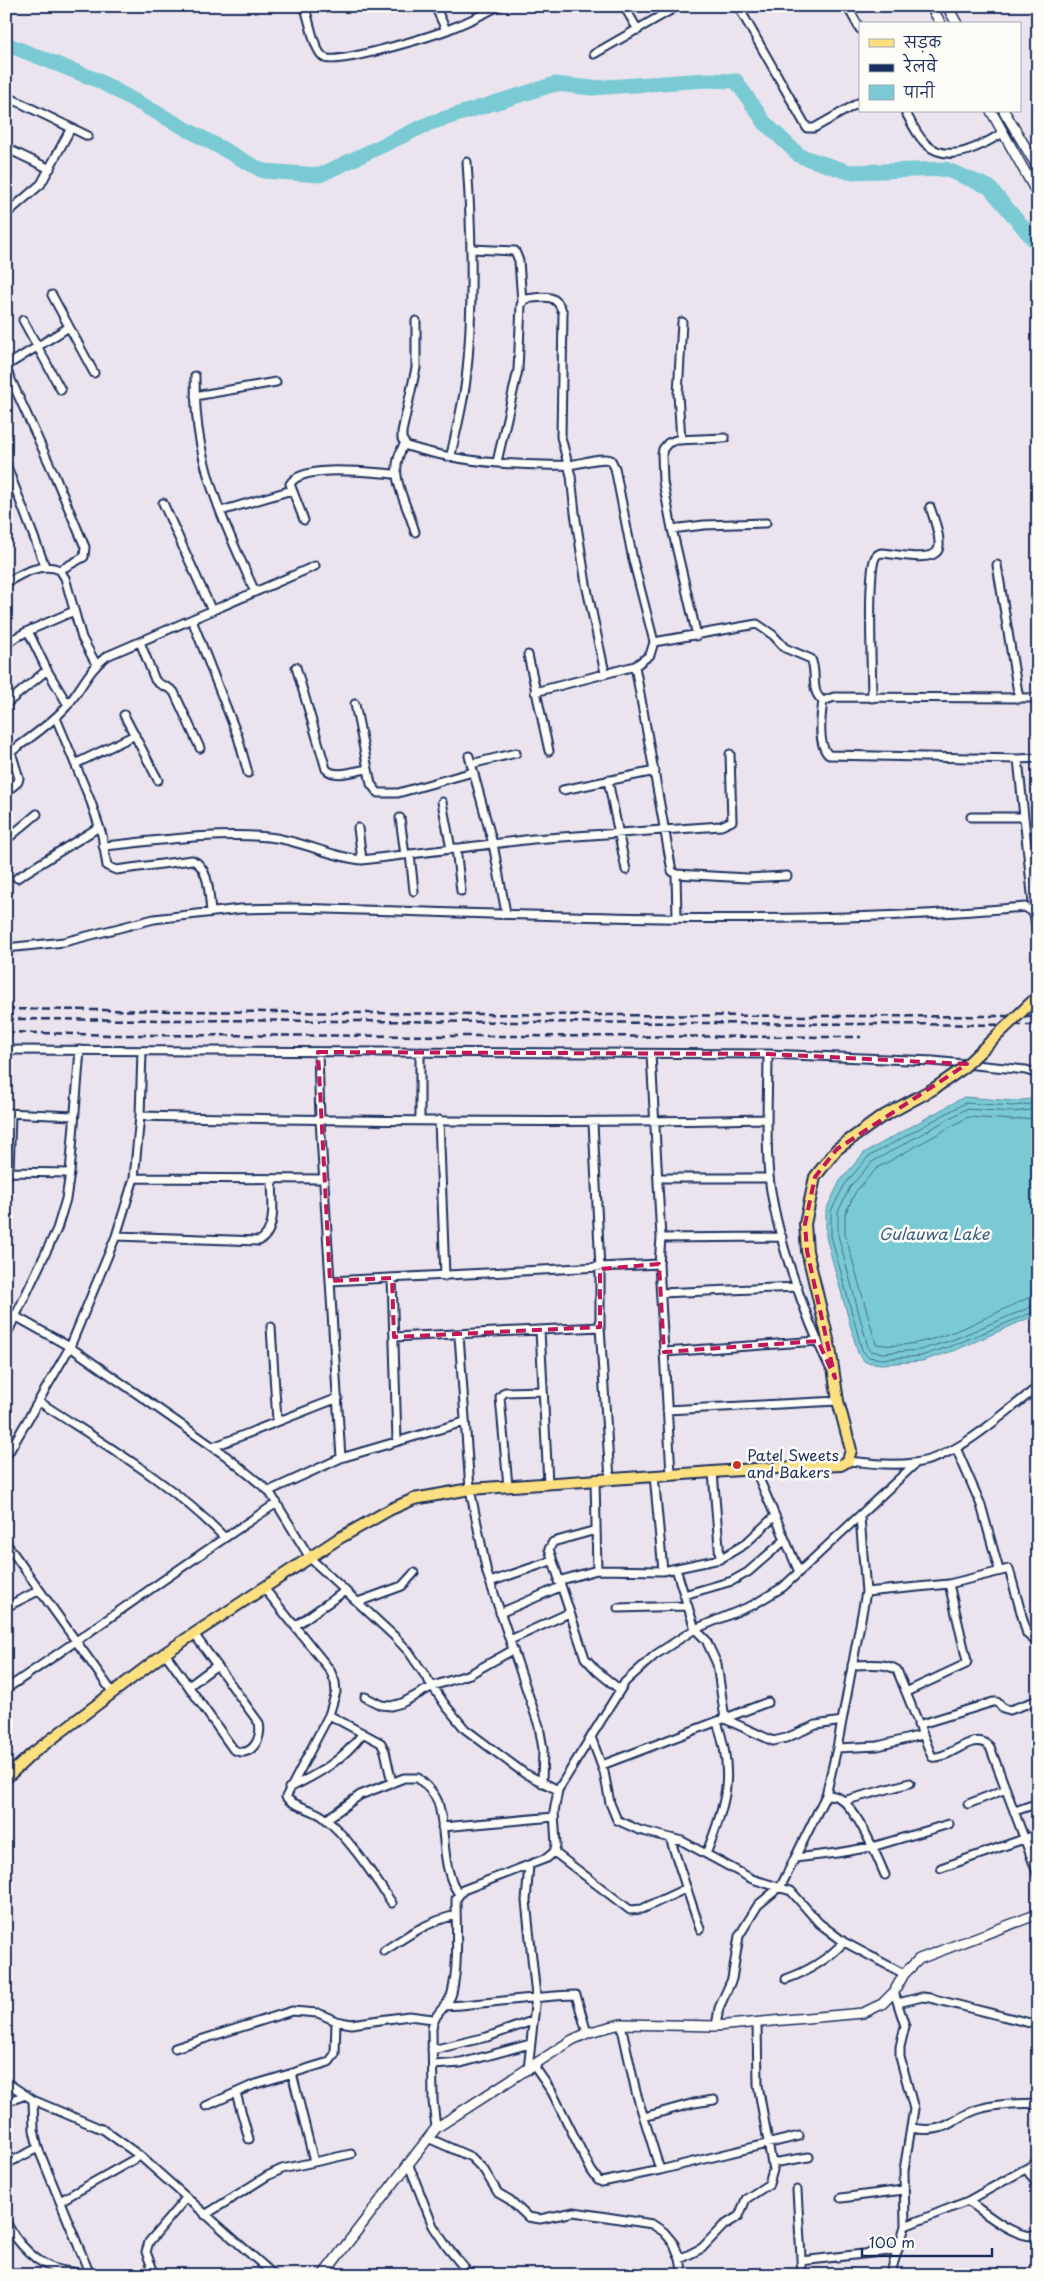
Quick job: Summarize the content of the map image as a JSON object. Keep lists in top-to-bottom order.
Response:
{
  "water": ["Gulauwa Lake"],
  "places": ["Patel Sweets and Bakers"],
  "legend": ["सड़क", "रेलवे", "पानी"],
  "scale_bar": "100 m"
}
